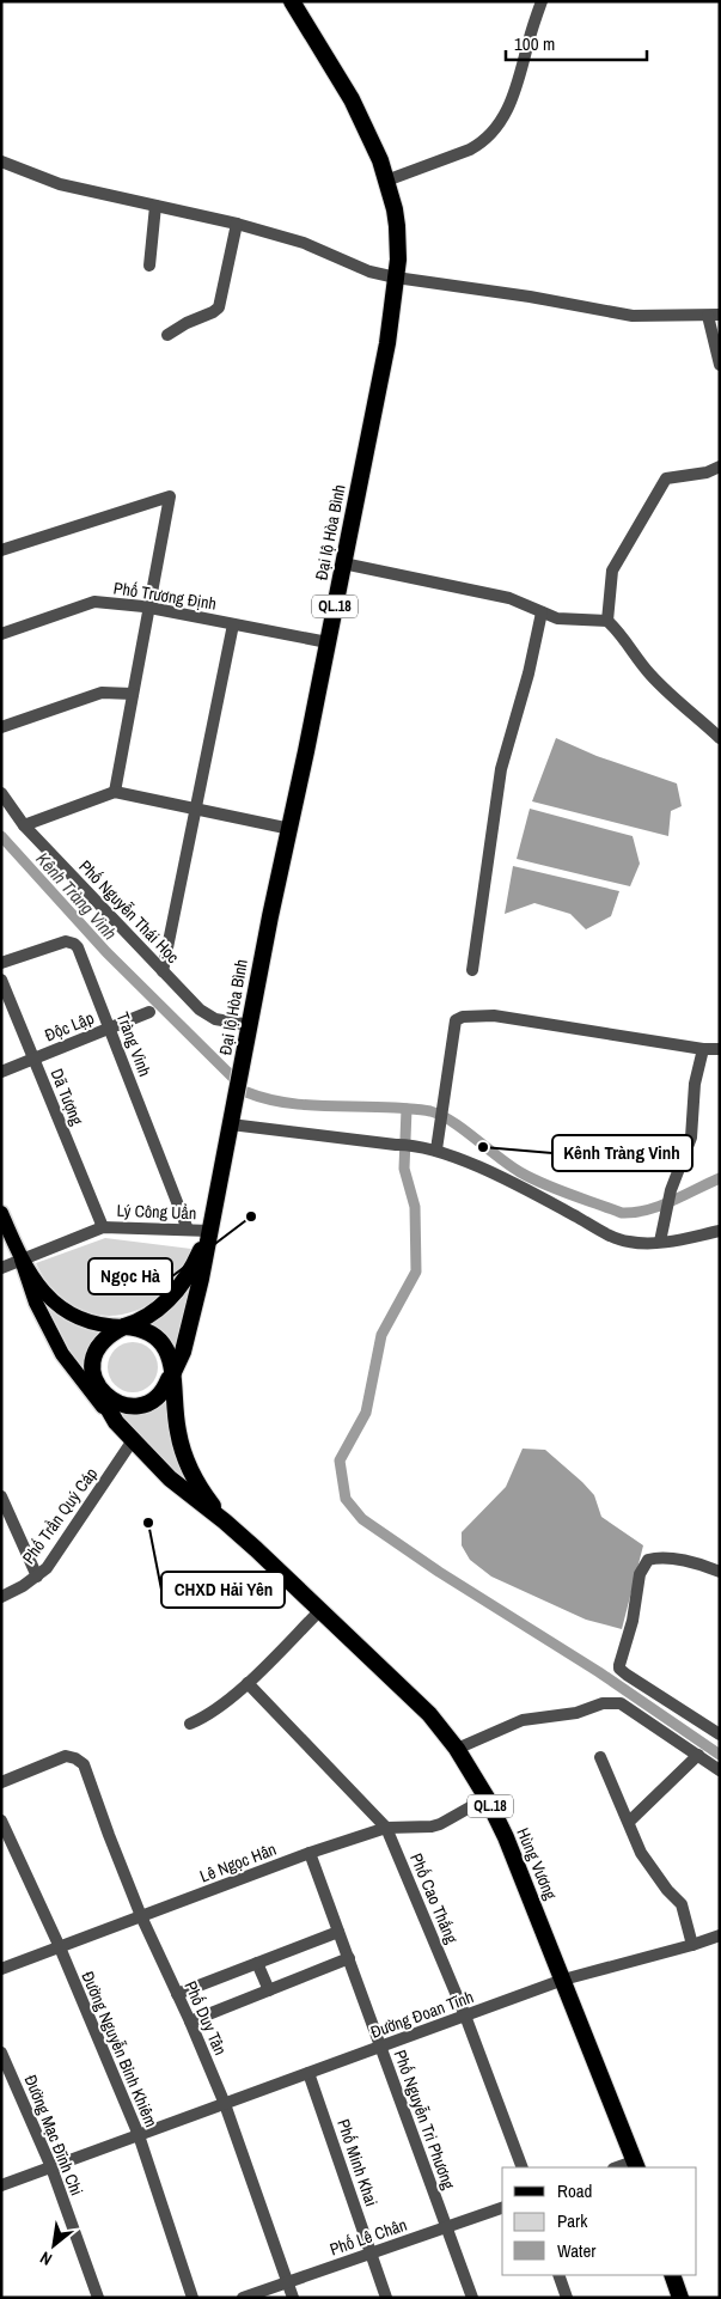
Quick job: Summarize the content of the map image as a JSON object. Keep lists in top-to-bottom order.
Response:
{
  "streets": {
    "highway": ["Đại lộ Hòa Bình", "QL.18", "Hùng Vương"],
    "street": [
      "Phố Trương Định",
      "Phố Nguyễn Thái Học",
      "Độc Lập",
      "Tràng Vinh",
      "Dã Tượng",
      "Lý Công Uẩn",
      "Phố Trần Quý Cáp",
      "Lê Ngọc Hân",
      "Phố Cao Thắng",
      "Đường Đoan Tĩnh",
      "Phố Duy Tân",
      "Đường Nguyễn Bỉnh Khiêm",
      "Phố Nguyễn Tri Phương",
      "Đường Mạc Đĩnh Chi",
      "Phố Minh Khai",
      "Phố Lê Chân"
    ]
  },
  "crossings": [
    ["Đại lộ Hòa Bình", "Phố Trương Định"],
    ["Đại lộ Hòa Bình", "Phố Nguyễn Thái Học"],
    ["Đại lộ Hòa Bình", "Lý Công Uẩn"],
    ["Độc Lập", "Tràng Vinh"],
    ["Độc Lập", "Dã Tượng"],
    ["Tràng Vinh", "Lý Công Uẩn"],
    ["Dã Tượng", "Lý Công Uẩn"],
    ["Lê Ngọc Hân", "Hùng Vương"],
    ["Lê Ngọc Hân", "Phố Cao Thắng"],
    ["Lê Ngọc Hân", "Phố Duy Tân"],
    ["Lê Ngọc Hân", "Đường Nguyễn Bỉnh Khiêm"],
    ["Lê Ngọc Hân", "Phố Nguyễn Tri Phương"],
    ["Hùng Vương", "Đường Đoan Tĩnh"],
    ["Phố Cao Thắng", "Đường Đoan Tĩnh"],
    ["Đường Đoan Tĩnh", "Phố Duy Tân"],
    ["Đường Đoan Tĩnh", "Đường Nguyễn Bỉnh Khiêm"],
    ["Đường Đoan Tĩnh", "Phố Nguyễn Tri Phương"],
    ["Đường Đoan Tĩnh", "Đường Mạc Đĩnh Chi"],
    ["Đường Đoan Tĩnh", "Phố Minh Khai"],
    ["Phố Duy Tân", "Phố Lê Chân"],
    ["Phố Nguyễn Tri Phương", "Phố Lê Chân"],
    ["Phố Minh Khai", "Phố Lê Chân"]
  ],
  "water": ["Kênh Tràng Vinh"],
  "places": ["Kênh Tràng Vinh", "Ngọc Hà", "CHXD Hải Yên"],
  "legend": ["Road", "Park", "Water"],
  "scale_bar": "100 m",
  "north": "bottom left"
}
